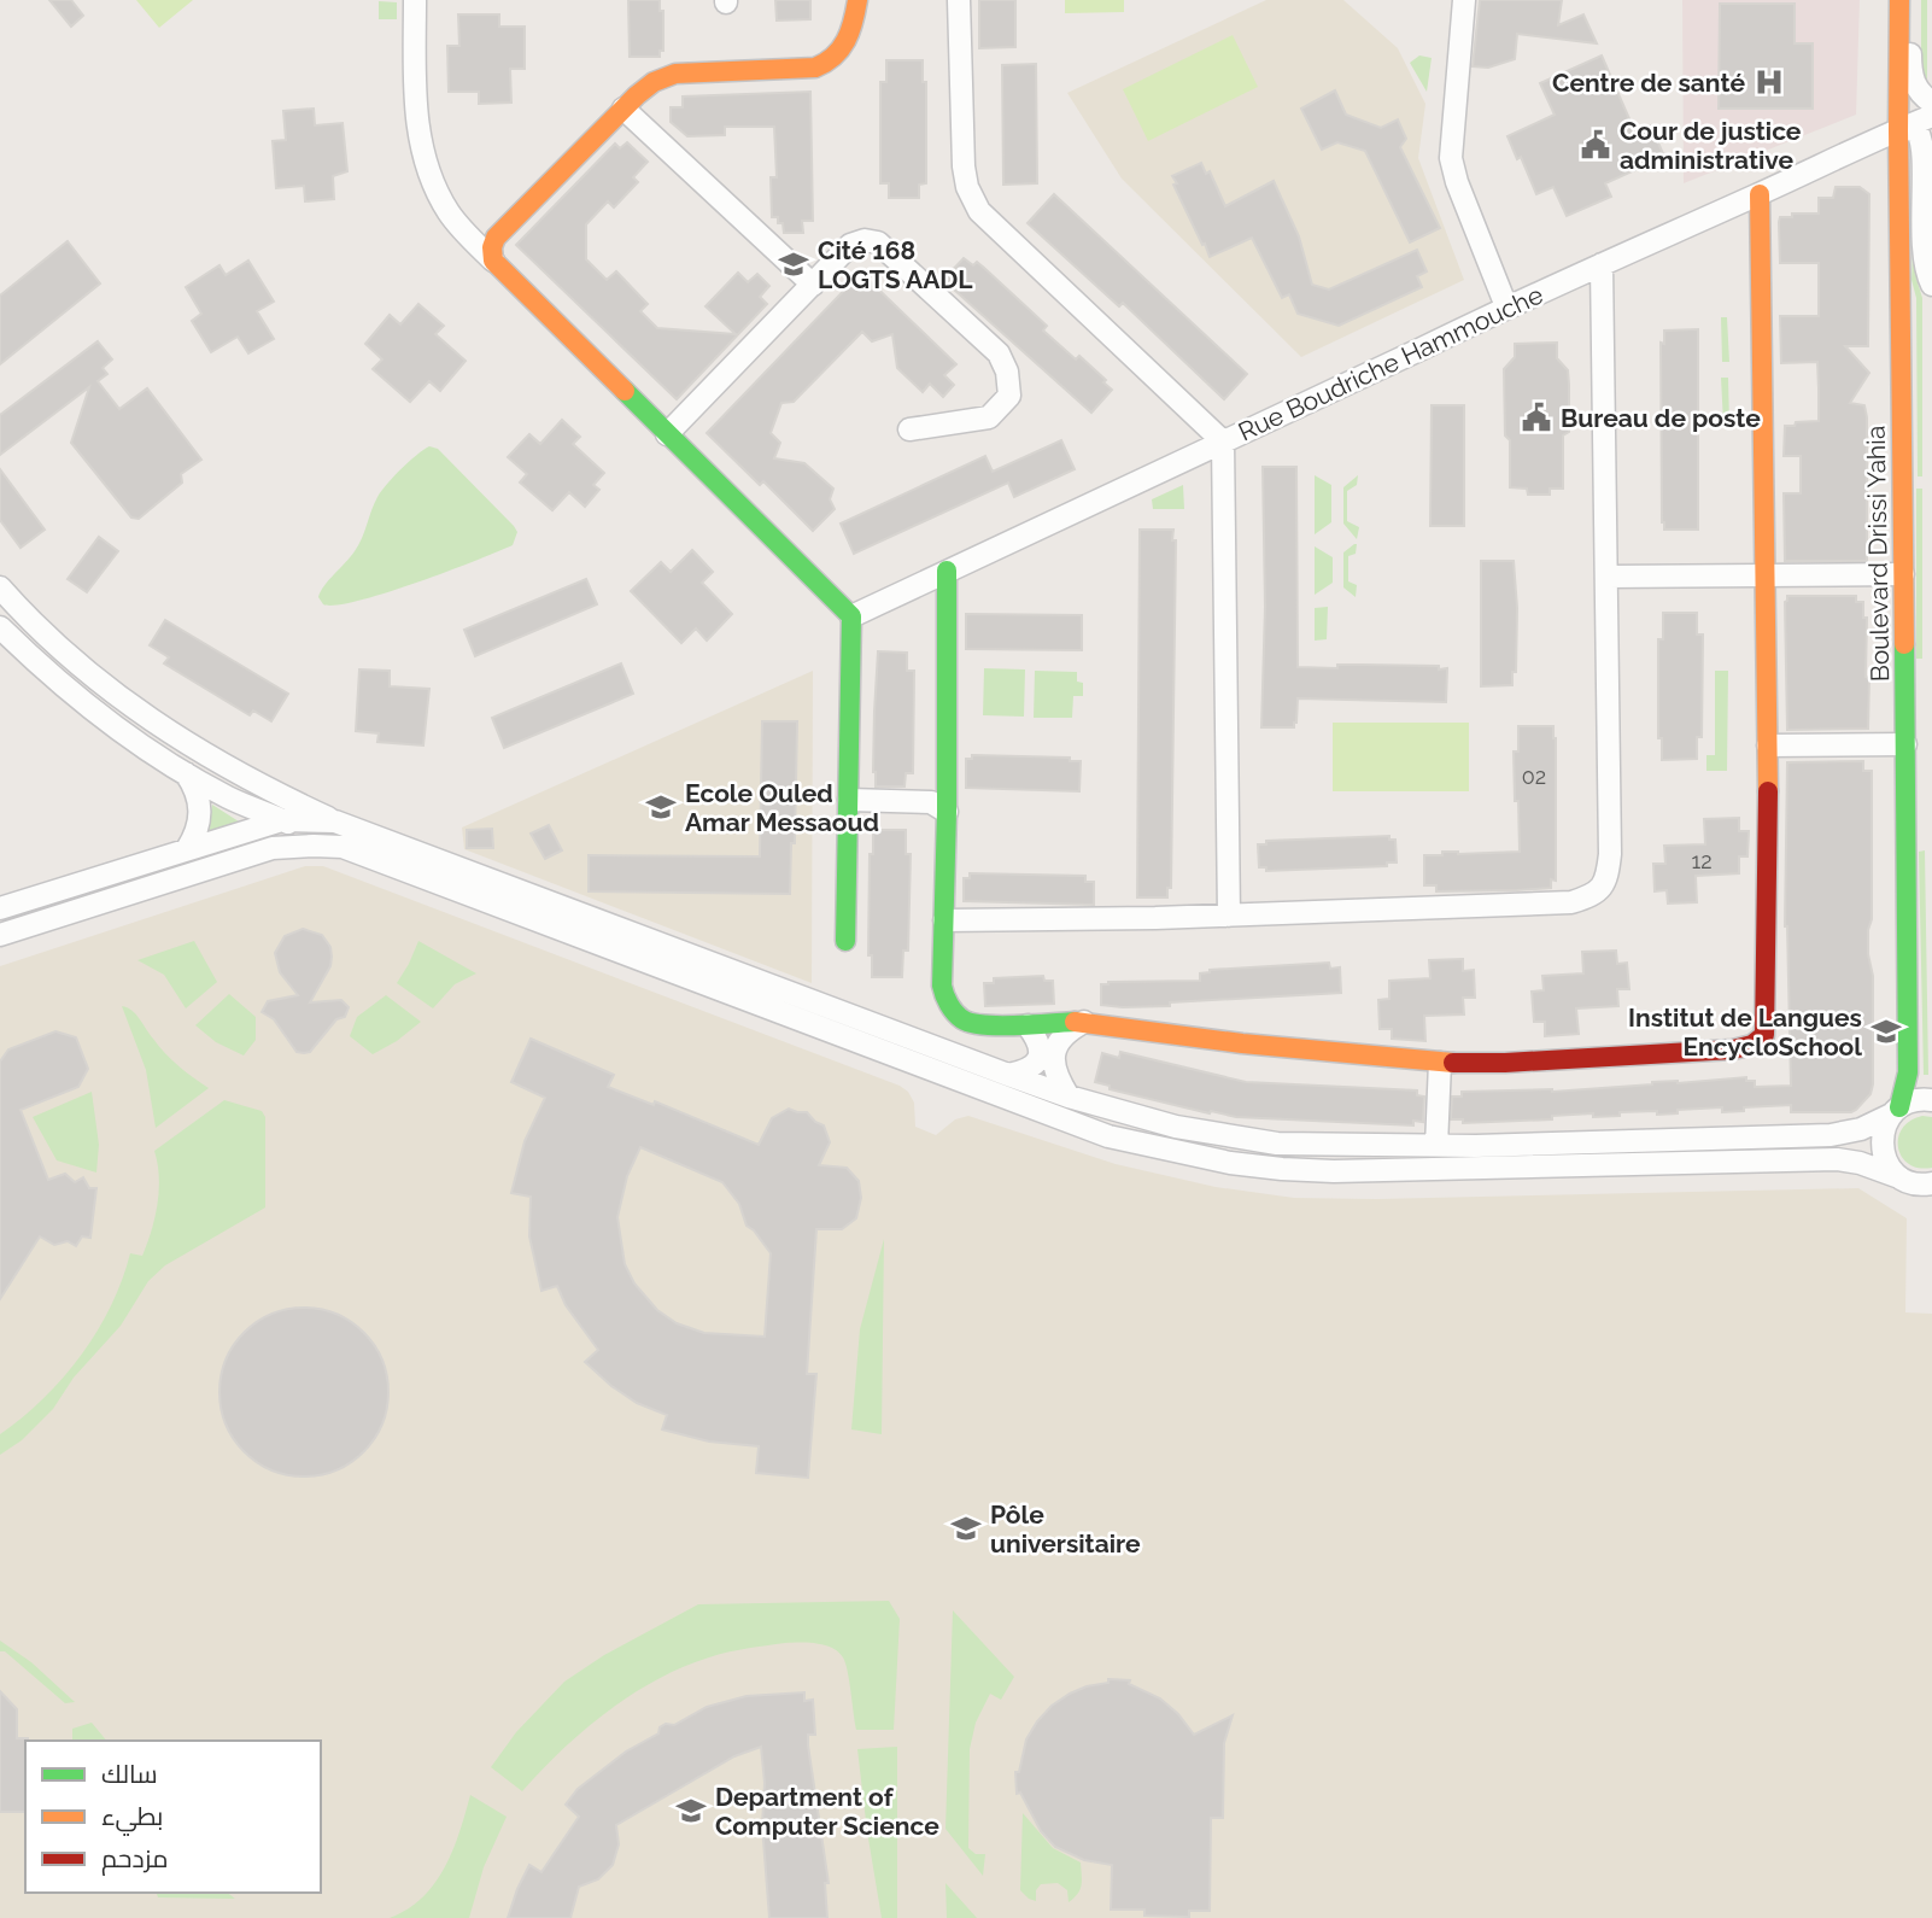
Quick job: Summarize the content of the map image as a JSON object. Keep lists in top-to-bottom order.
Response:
{
  "streets": {
    "street": ["Rue Boudriche Hammouche", "Boulevard Drissi Yahia"]
  },
  "crossings": [
    ["Rue Boudriche Hammouche", "Boulevard Drissi Yahia"]
  ],
  "places": {
    "hospital": ["Centre de santé"],
    "public building": ["Cour de justice administrative", "Bureau de poste"],
    "school or university": [
      "Cité 168 LOGTS AADL",
      "Ecole Ouled Amar Messaoud",
      "Institut de Langues EncycloSchool",
      "Pôle universitaire",
      "Department of Computer Science"
    ]
  },
  "house_numbers": ["02", "12"],
  "legend": ["سالك", "بطيء", "مزدحم"]
}
